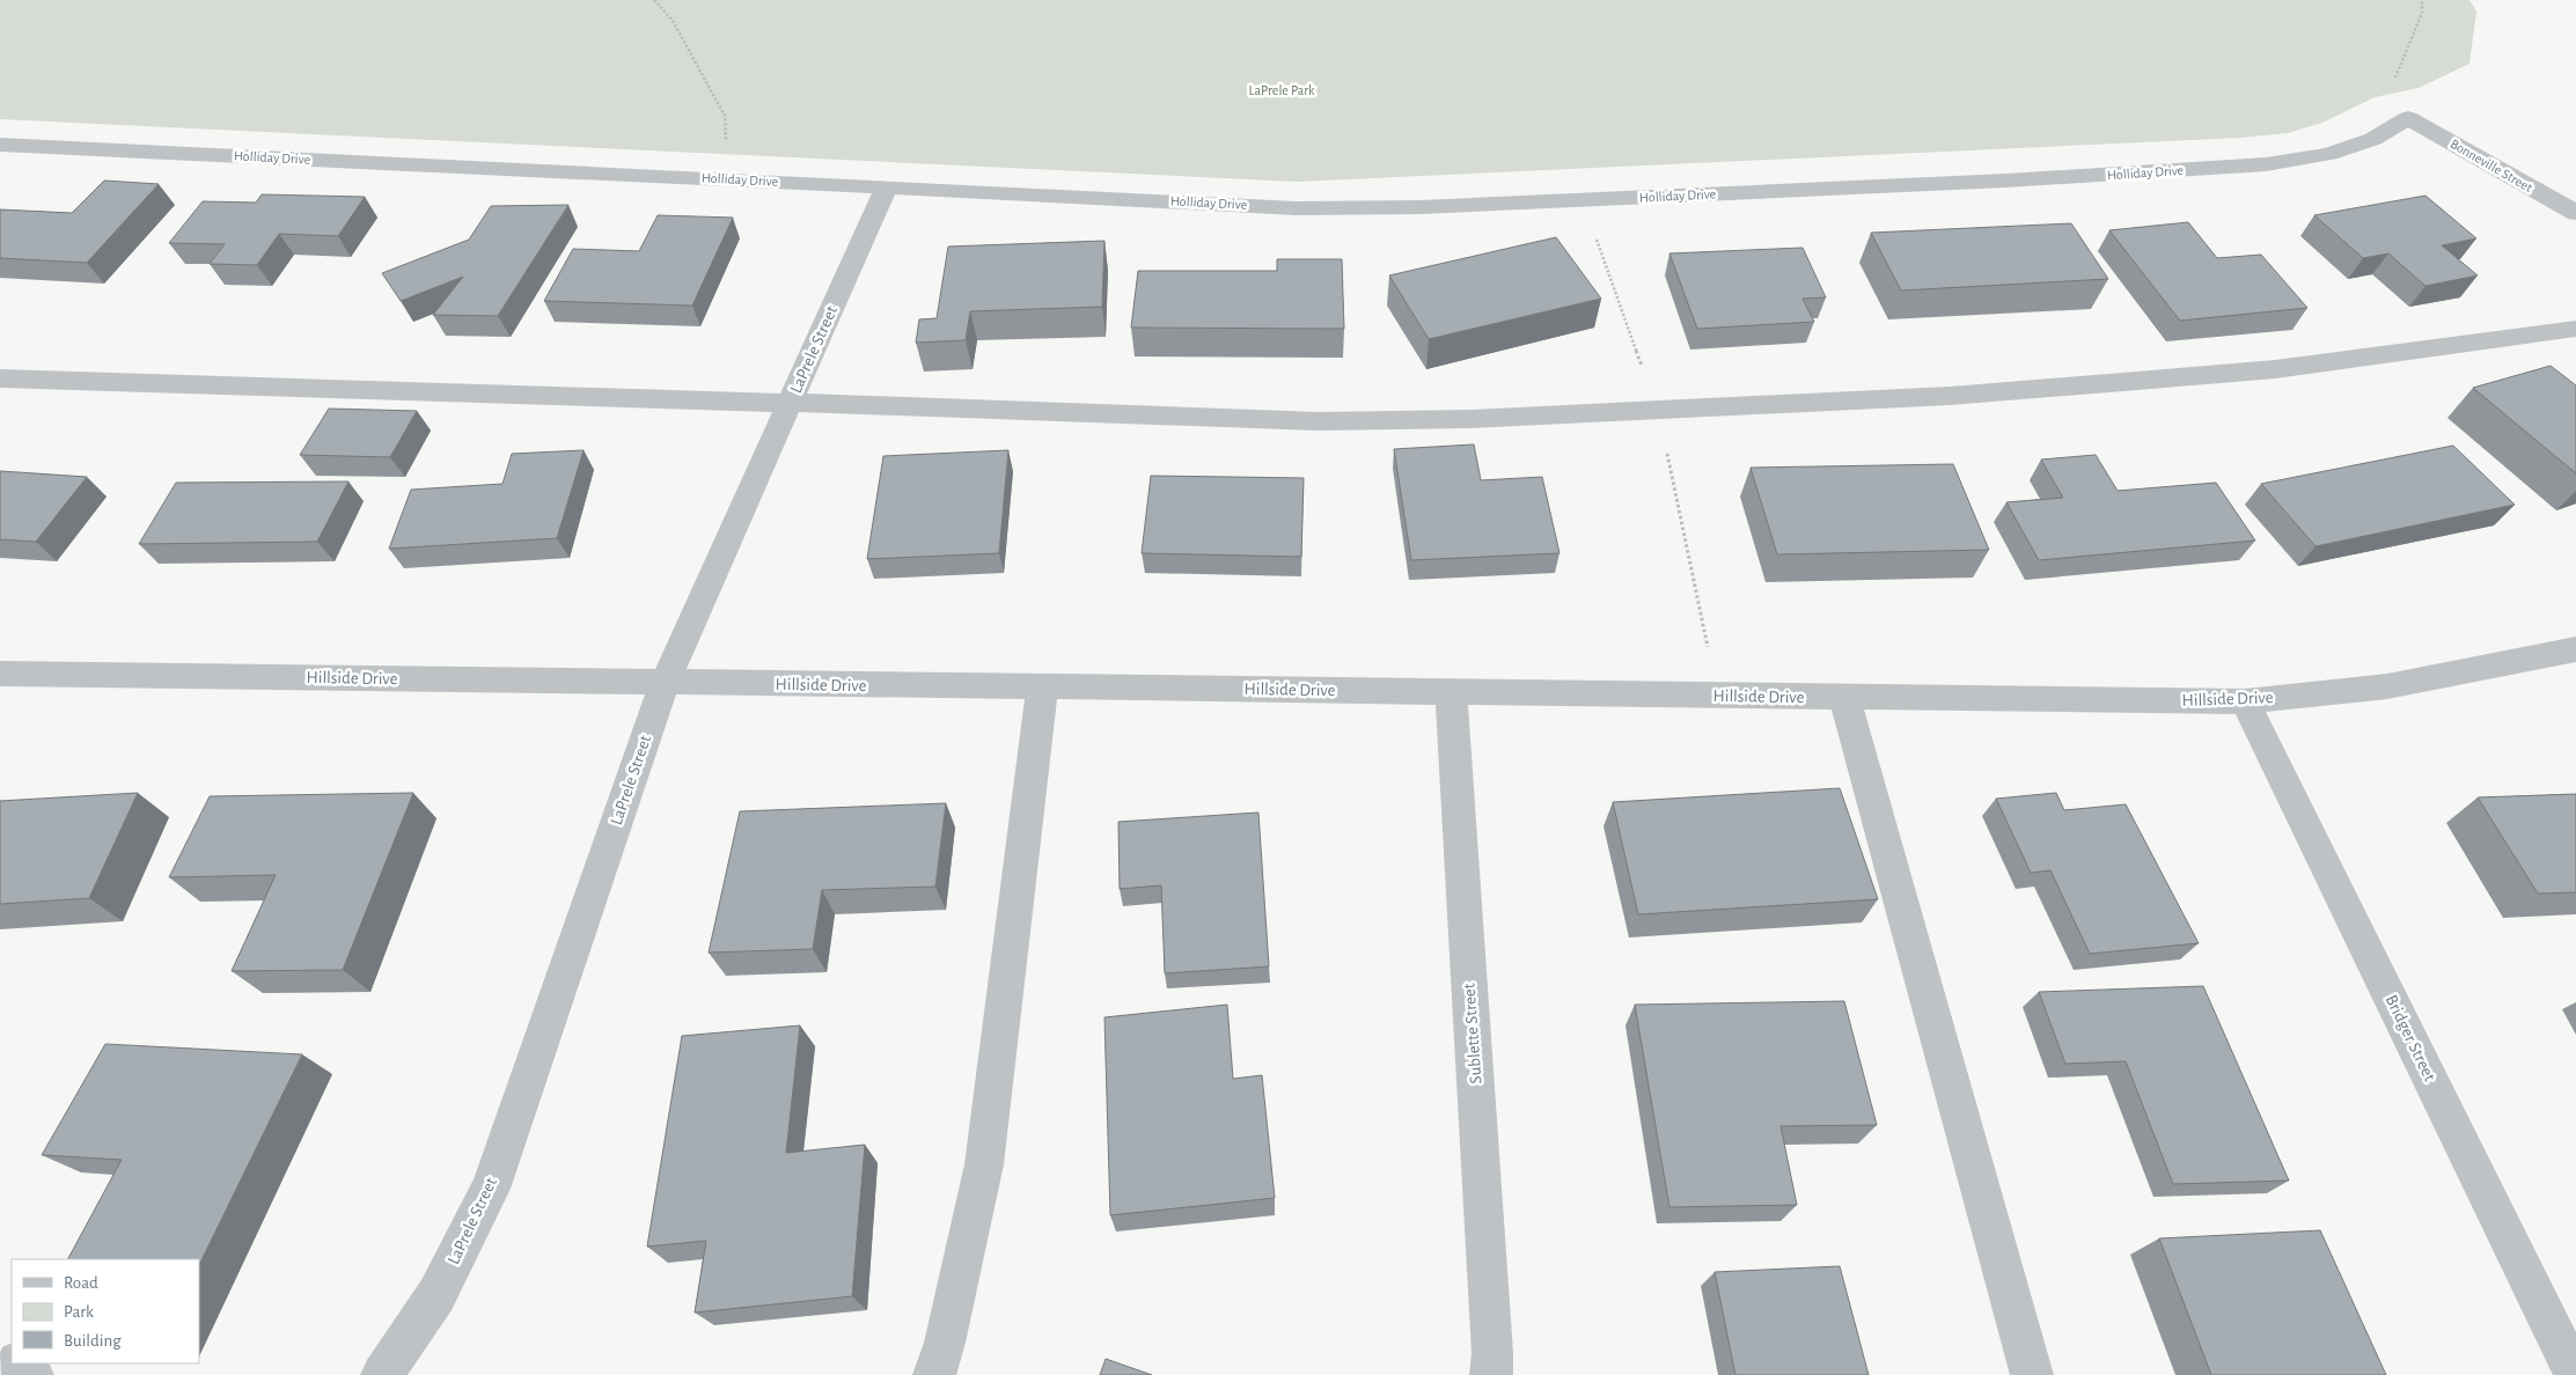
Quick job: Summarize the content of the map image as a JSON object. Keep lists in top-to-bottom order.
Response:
{
  "streets": {
    "street": [
      "Holliday Drive",
      "Bonneville Street",
      "LaPrele Street",
      "Hillside Drive",
      "Sublette Street",
      "Bridger Street"
    ]
  },
  "crossings": [
    ["Holliday Drive", "Bonneville Street"],
    ["Holliday Drive", "LaPrele Street"],
    ["LaPrele Street", "Hillside Drive"],
    ["Hillside Drive", "Sublette Street"],
    ["Hillside Drive", "Bridger Street"]
  ],
  "parks": ["LaPrele Park"],
  "legend": ["Road", "Park", "Building"]
}
